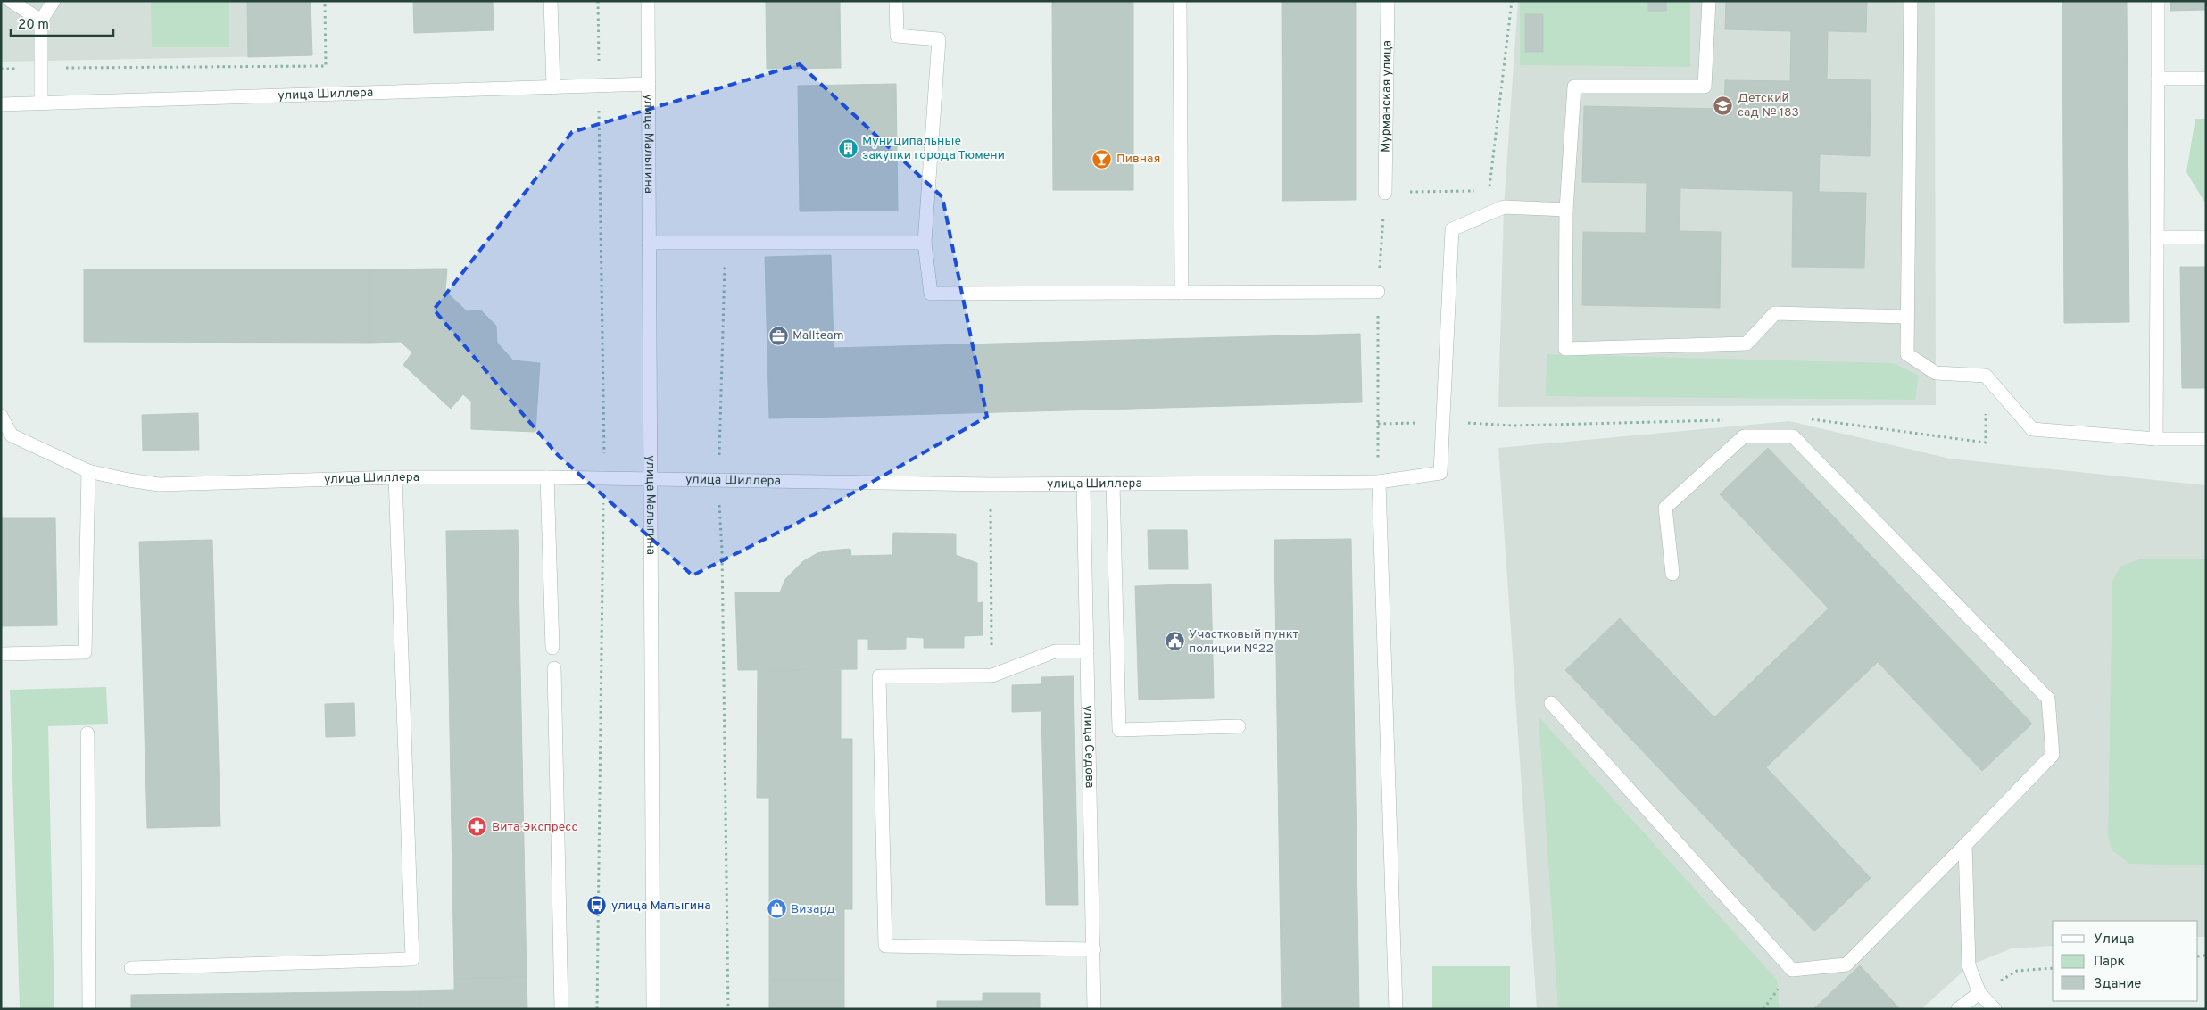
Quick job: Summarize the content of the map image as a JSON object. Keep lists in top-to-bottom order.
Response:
{
  "streets": {
    "street": [
      "улица Шиллера",
      "Мурманская улица",
      "улица Малыгина",
      "улица Седова"
    ]
  },
  "crossings": [
    ["улица Шиллера", "улица Малыгина"],
    ["улица Шиллера", "улица Седова"]
  ],
  "places": {
    "school or university": ["Детский сад № 183"],
    "building": ["Муниципальные закупки города Тюмени"],
    "bar": ["Пивная"],
    "office": ["Mallteam"],
    "public building": ["Участковый пункт полиции №22"],
    "pharmacy": ["Вита Экспресс"],
    "bus stop": ["улица Малыгина"],
    "shop": ["Визард"]
  },
  "legend": ["Улица", "Парк", "Здание"],
  "scale_bar": "20 m"
}
